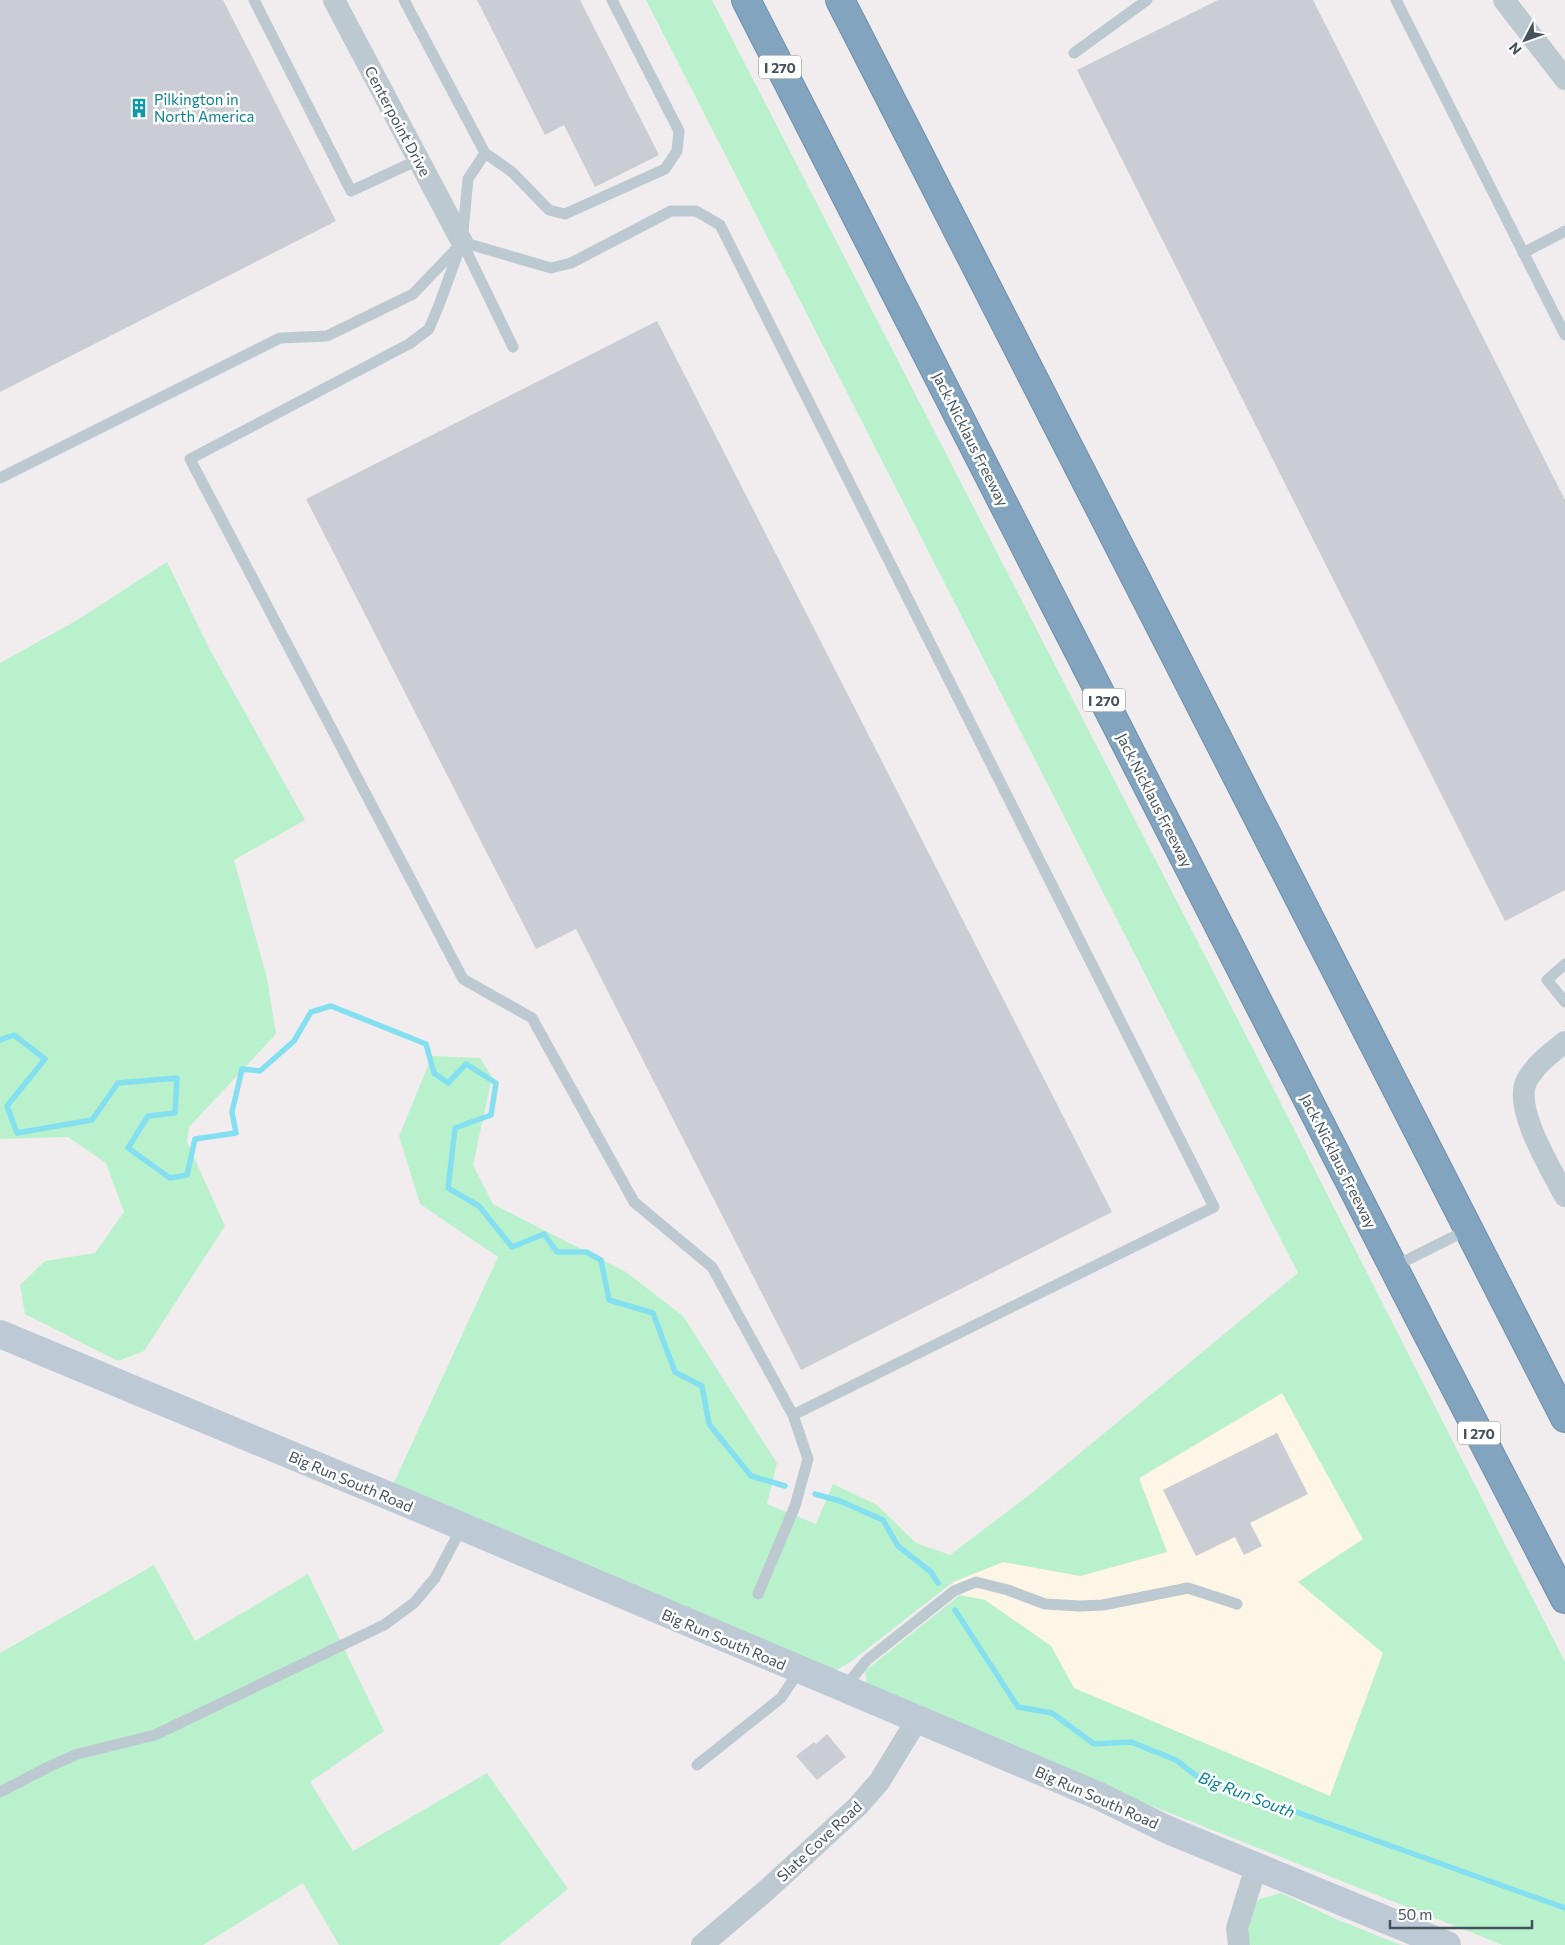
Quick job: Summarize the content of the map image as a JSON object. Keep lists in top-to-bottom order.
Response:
{
  "streets": {
    "highway": ["I 270", "Jack Nicklaus Freeway"],
    "street": ["Centerpoint Drive", "Big Run South Road", "Slate Cove Road"]
  },
  "crossings": [
    ["Big Run South Road", "Slate Cove Road"]
  ],
  "water": ["Big Run South"],
  "places": {
    "building": ["Pilkington in North America"]
  },
  "scale_bar": "50 m",
  "north": "bottom left"
}
